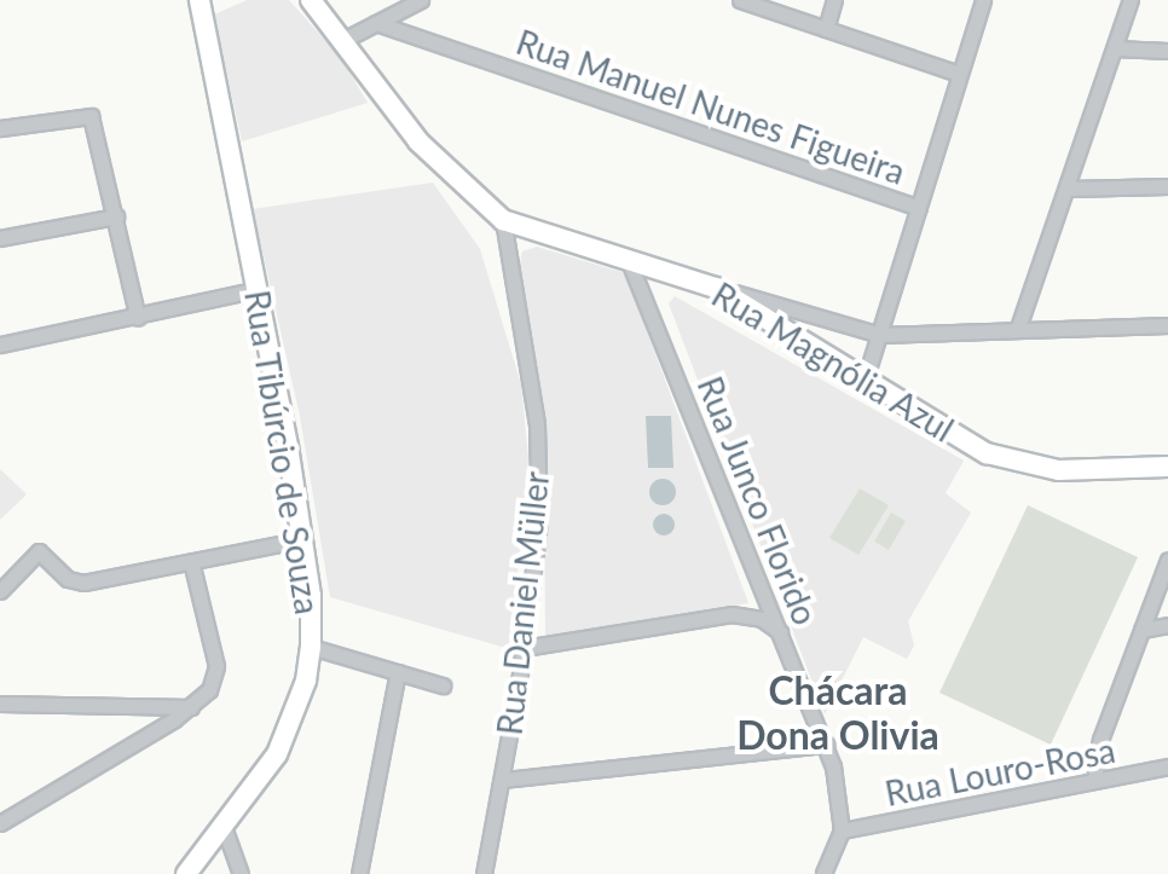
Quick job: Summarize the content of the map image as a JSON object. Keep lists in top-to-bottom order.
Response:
{
  "streets": {
    "street": [
      "Rua Manuel Nunes Figueira",
      "Rua Magnólia Azul",
      "Rua Tibúrcio de Souza",
      "Rua Junco Florido",
      "Rua Daniel Müller",
      "Rua Louro-Rosa"
    ]
  },
  "crossings": [
    ["Rua Magnólia Azul", "Rua Junco Florido"],
    ["Rua Magnólia Azul", "Rua Daniel Müller"],
    ["Rua Junco Florido", "Rua Louro-Rosa"]
  ],
  "districts": ["Chácara Dona Olivia"]
}
